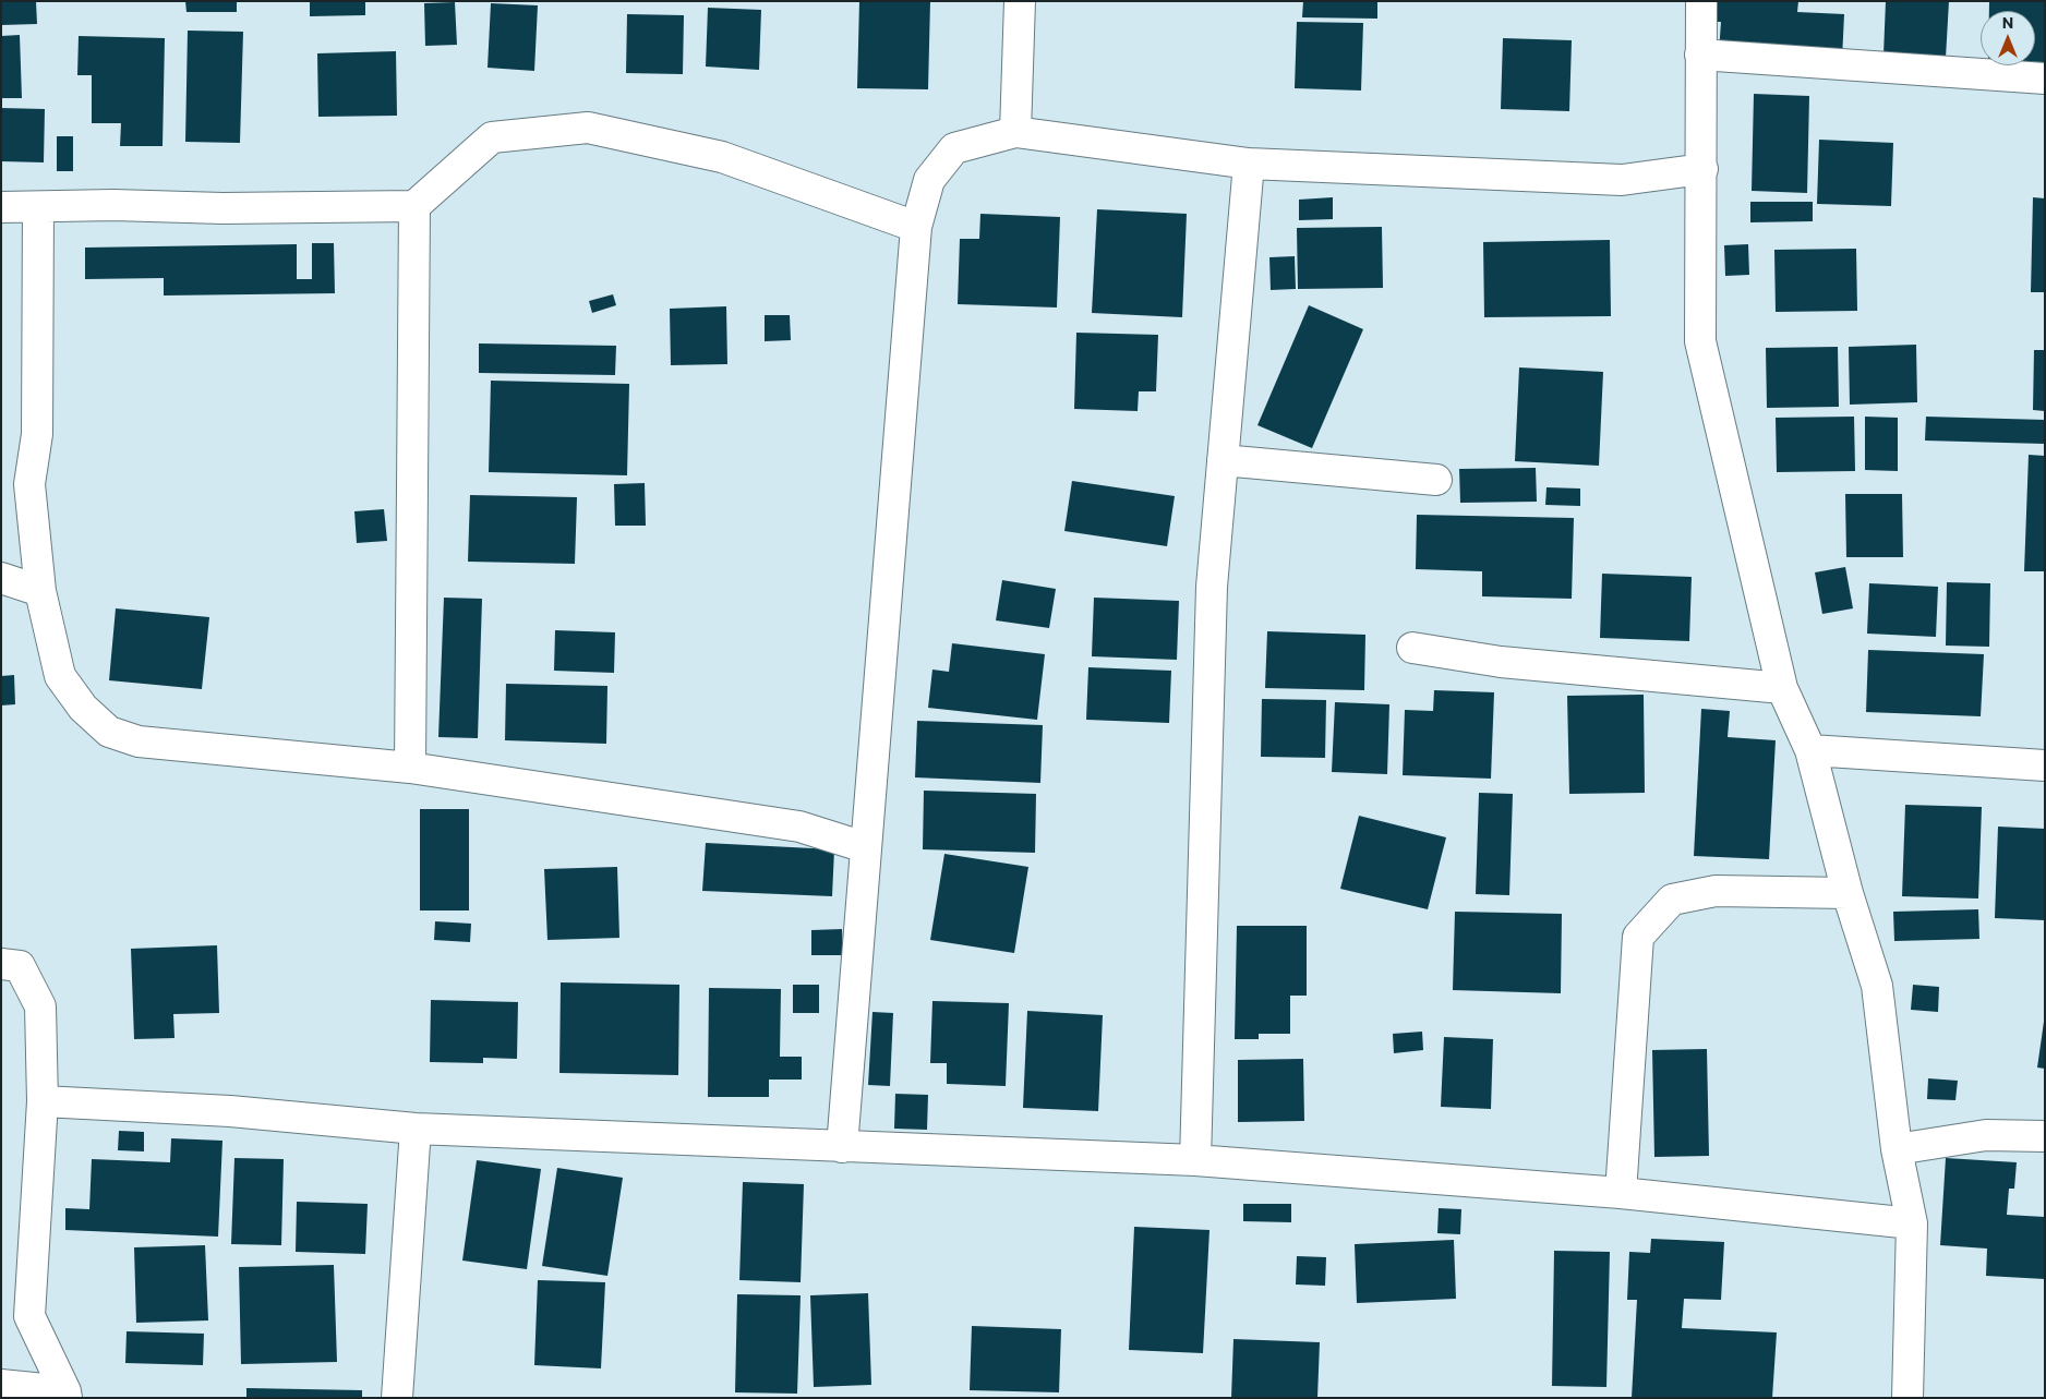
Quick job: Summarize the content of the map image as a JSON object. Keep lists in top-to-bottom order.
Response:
{
  "north": "top"
}
